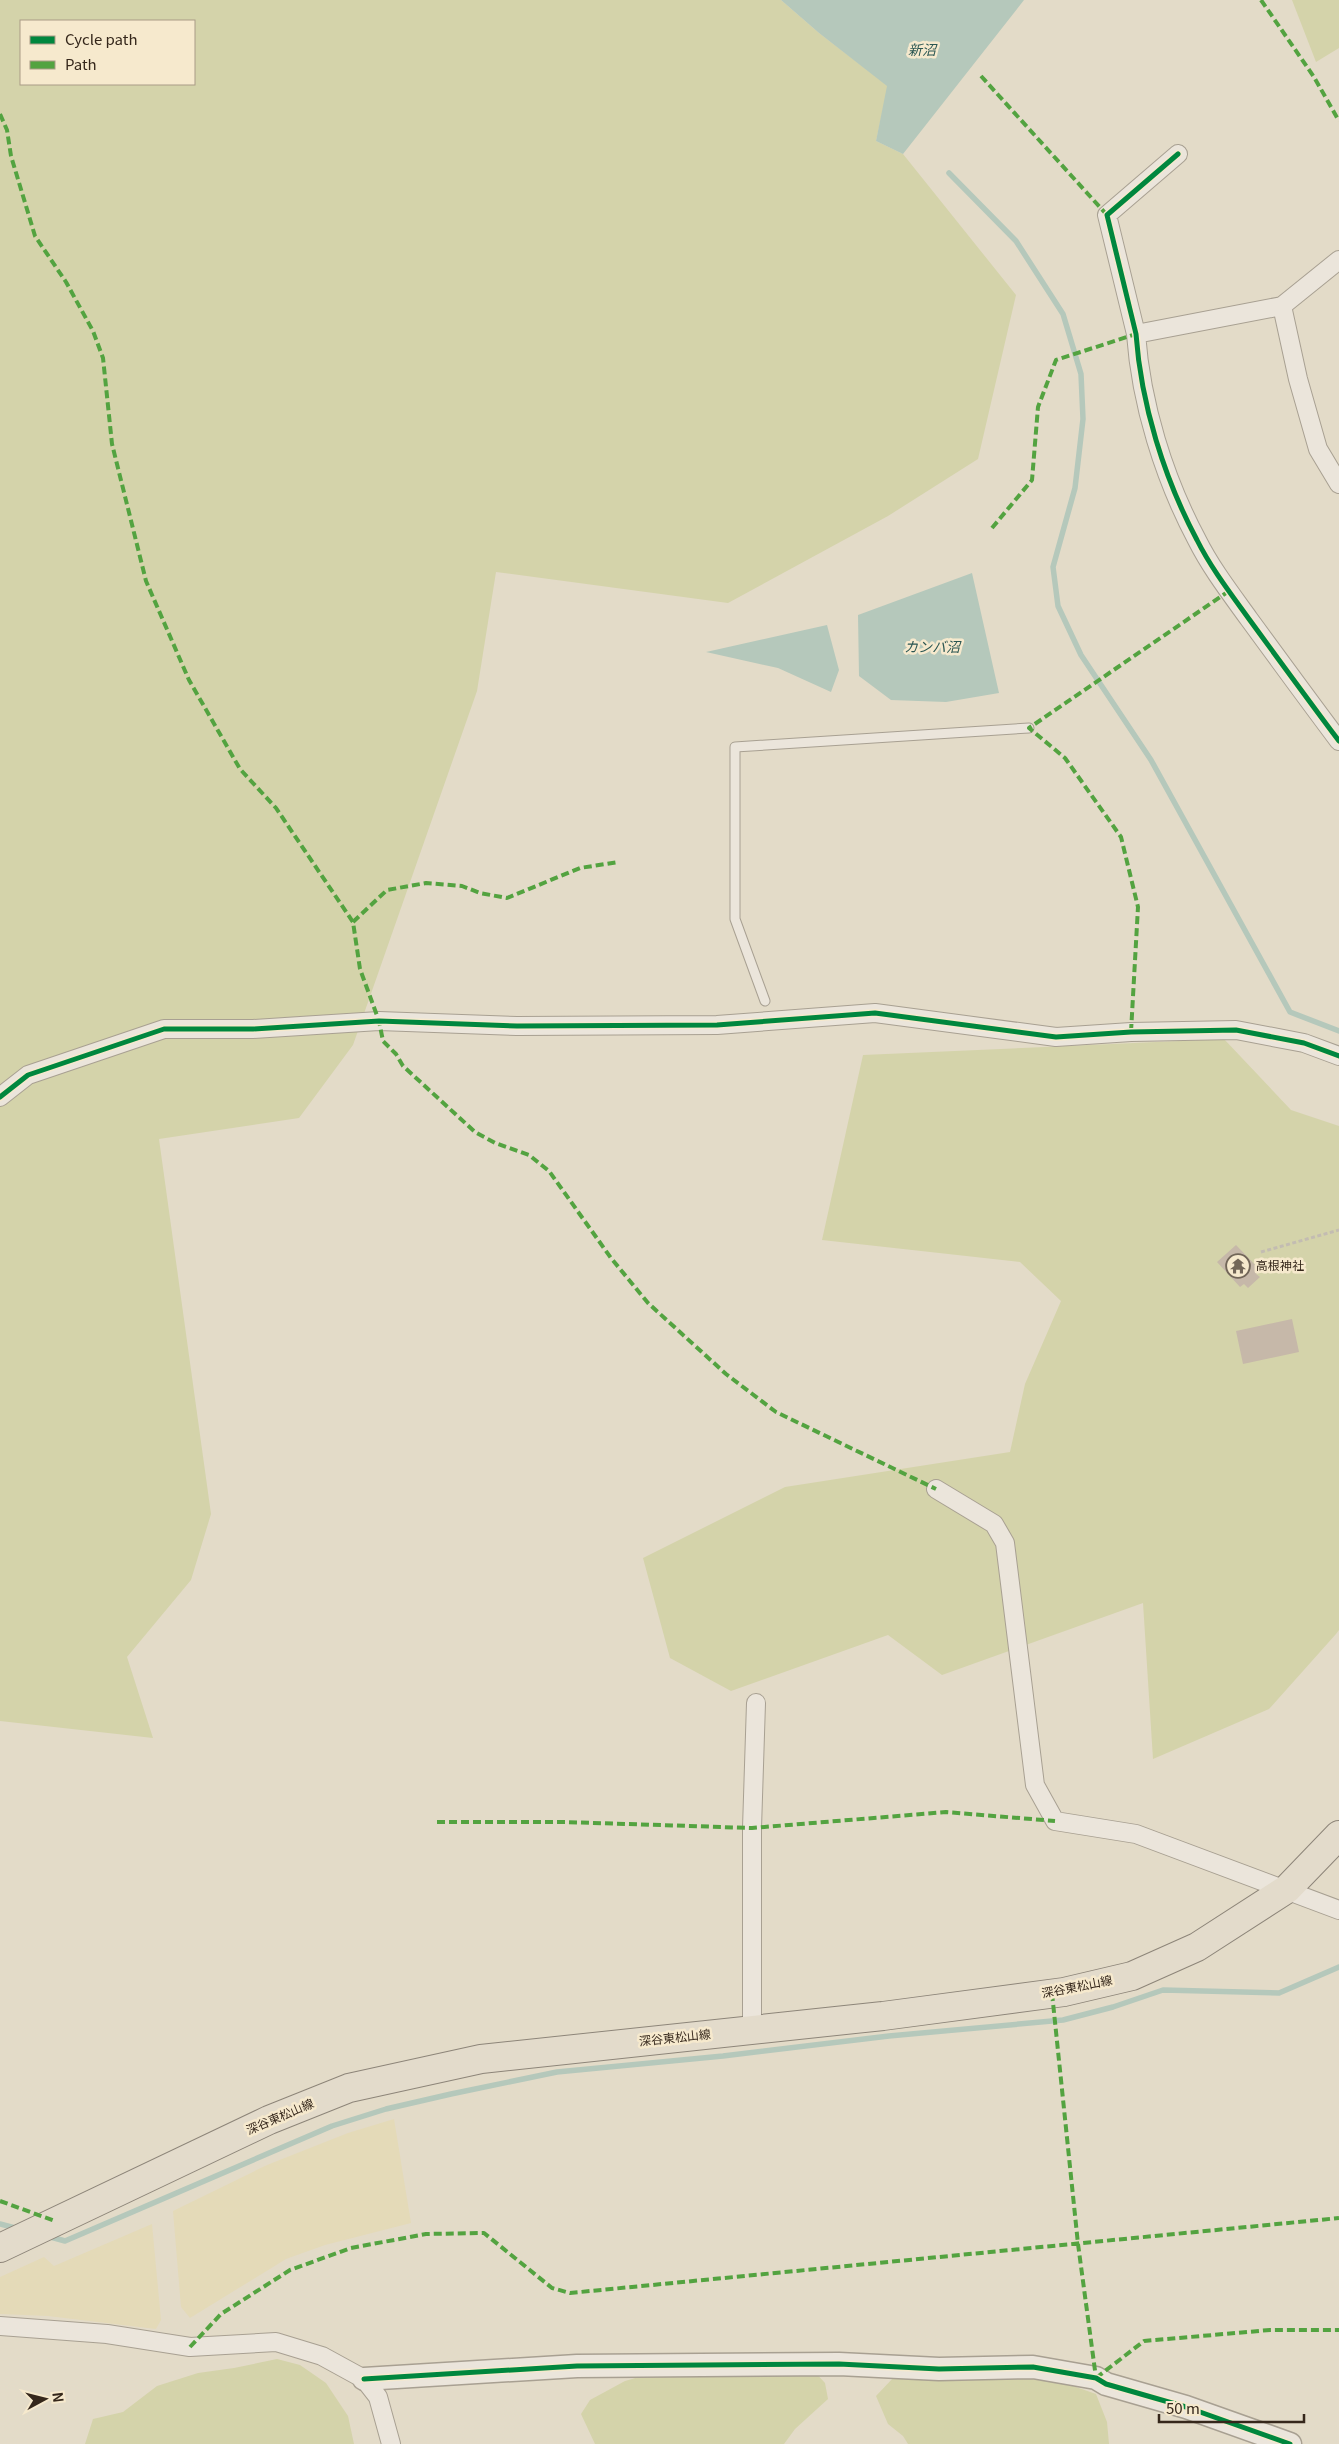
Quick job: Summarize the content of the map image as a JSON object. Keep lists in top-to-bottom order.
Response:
{
  "streets": {
    "main road": ["深谷東松山線"]
  },
  "water": ["新沼", "カンバ沼"],
  "places": {
    "temple": ["高根神社"]
  },
  "legend": ["Cycle path", "Path"],
  "scale_bar": "50 m",
  "north": "right"
}
